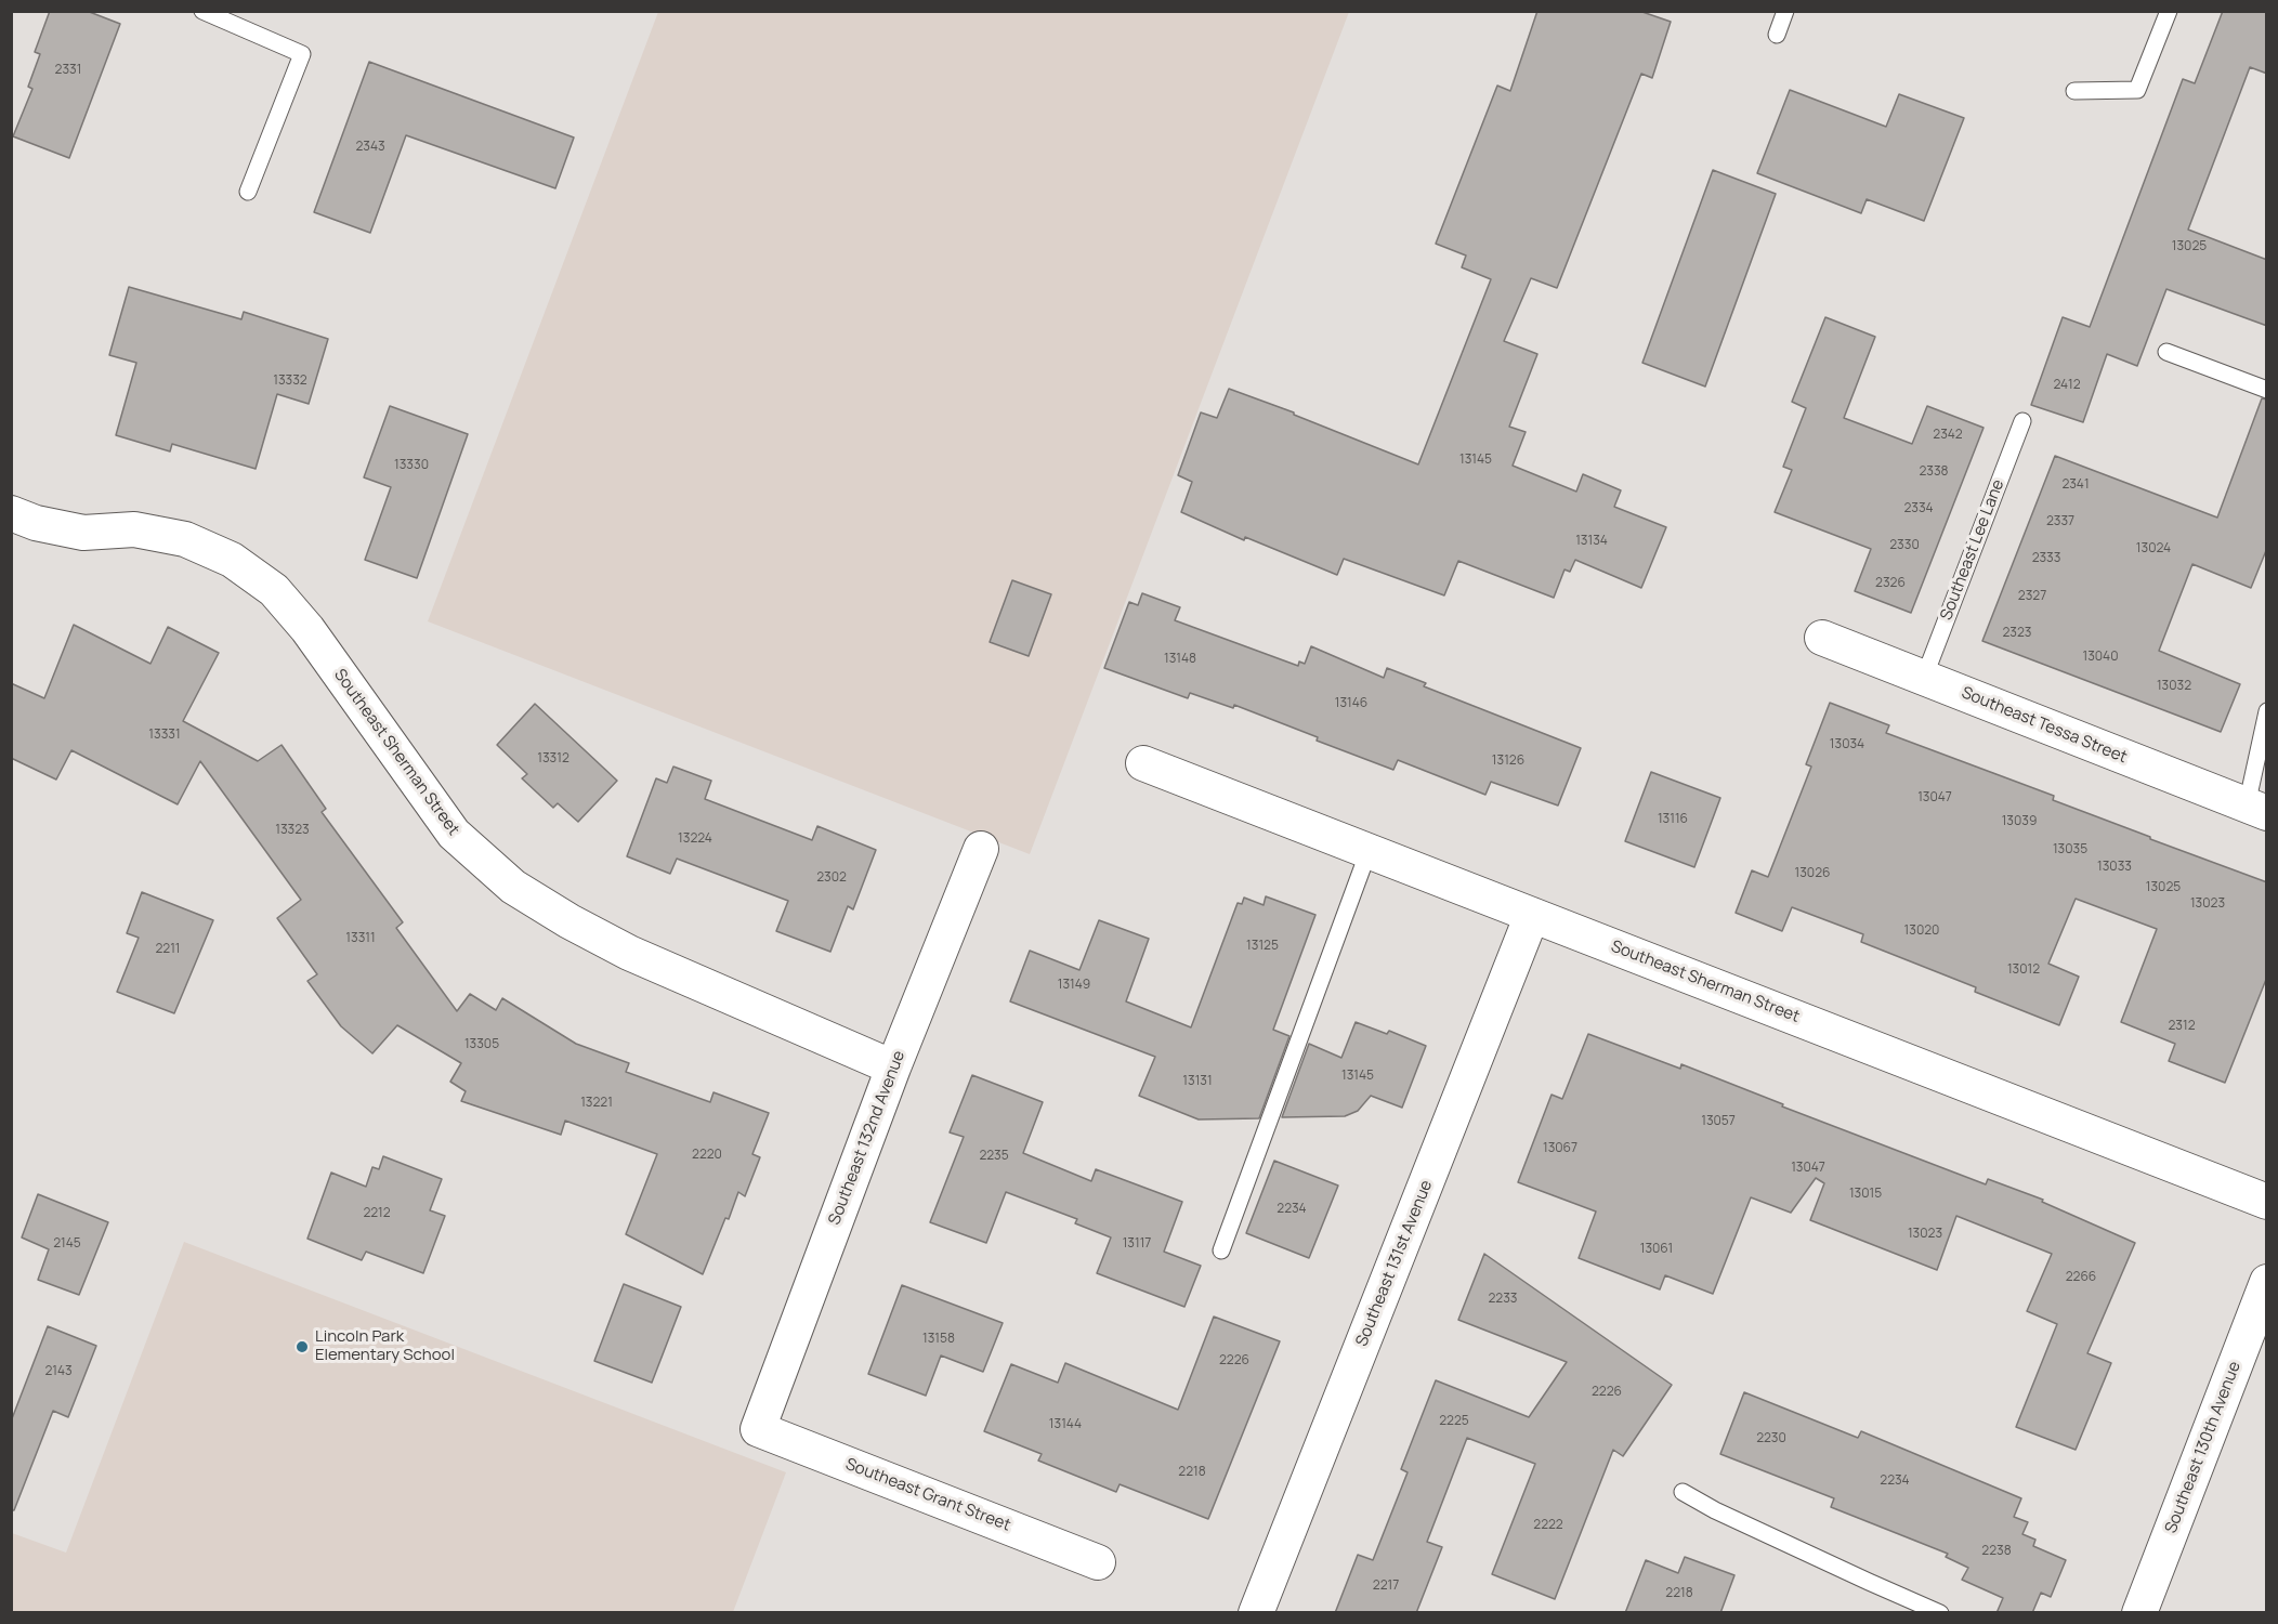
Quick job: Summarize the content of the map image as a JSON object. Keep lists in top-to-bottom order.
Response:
{
  "streets": {
    "street": [
      "Southeast Tessa Street",
      "Southeast Sherman Street",
      "Southeast 132nd Avenue",
      "Southeast 131st Avenue",
      "Southeast 130th Avenue",
      "Southeast Grant Street"
    ],
    "lane": ["Southeast Lee Lane"]
  },
  "crossings": [
    ["Southeast Lee Lane", "Southeast Tessa Street"],
    ["Southeast Sherman Street", "Southeast 132nd Avenue"],
    ["Southeast Sherman Street", "Southeast 131st Avenue"],
    ["Southeast 132nd Avenue", "Southeast Grant Street"]
  ],
  "places": ["Lincoln Park Elementary School"],
  "house_numbers": [
    "2331",
    "2343",
    "13025",
    "13332",
    "2412",
    "2342",
    "13145",
    "13330",
    "2338",
    "2341",
    "2334",
    "2337",
    "13134",
    "2330",
    "13024",
    "2333",
    "2326",
    "2327",
    "2323",
    "13040",
    "13148",
    "13032",
    "13146",
    "13331",
    "13034",
    "13312",
    "13126",
    "13047",
    "13116",
    "13039",
    "13323",
    "13224",
    "13035",
    "13033",
    "13026",
    "2302",
    "13025",
    "13023",
    "13020",
    "13311",
    "13125",
    "2211",
    "13012",
    "13149",
    "2312",
    "13305",
    "13145",
    "13131",
    "13221",
    "13057",
    "13067",
    "2220",
    "2235",
    "13047",
    "13015",
    "2234",
    "2212",
    "13023",
    "2145",
    "13117",
    "13061",
    "2266",
    "2233",
    "13158",
    "2226",
    "2143",
    "2226",
    "2225",
    "13144",
    "2230",
    "2218",
    "2234",
    "2222",
    "2238",
    "2217",
    "2218"
  ]
}
